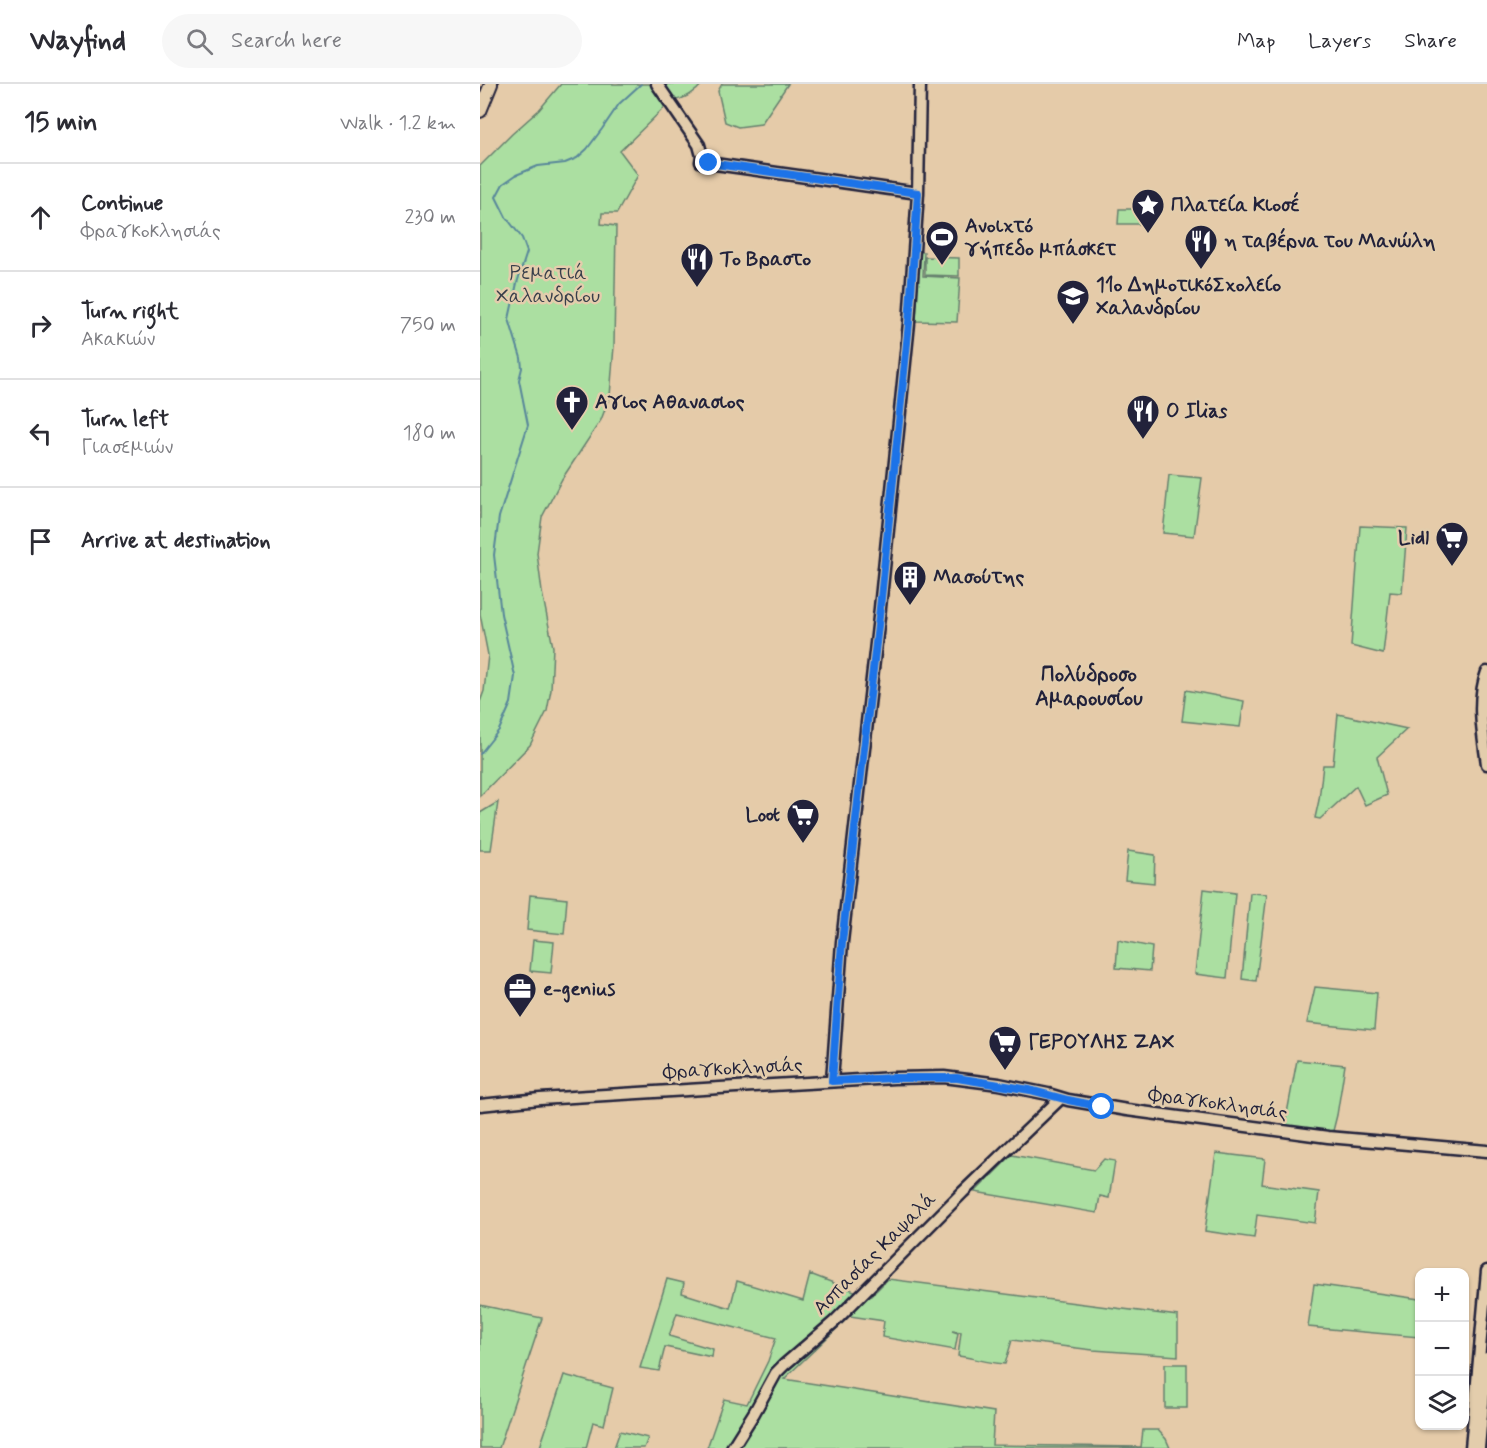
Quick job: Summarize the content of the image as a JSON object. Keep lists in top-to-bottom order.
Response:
{
  "streets": {
    "street": ["Φραγκοκλησιάς", "Ασπασίας Καψαλά"]
  },
  "crossings": [
    ["Φραγκοκλησιάς", "Ασπασίας Καψαλά"]
  ],
  "districts": ["Πολύδροσο Αμαρουσίου"],
  "parks": ["Ρεματιά Χαλανδρίου"],
  "places": {
    "place": ["Πλατεία Κιοσέ"],
    "sports": ["Ανοιχτό γήπεδο μπάσκετ"],
    "restaurant": ["η ταβέρνα του Μανώλη", "Το Βραστο", "O Ilias"],
    "school or university": ["11ο ΔημοτικόΣχολείο Χαλανδρίου"],
    "church": ["Αγιος Αθανασιος"],
    "supermarket": ["Lidl", "Loot", "ΓΕΡΟΥΛΗΣ ΖΑΧ"],
    "building": ["Μασούτης"],
    "office": ["e-genius"]
  },
  "page": {
    "header": "Wayfind",
    "search": "Search here",
    "nav": ["Map", "Layers", "Share"],
    "heading": ["15 min", "Walk · 1.2 km"],
    "list": [
      ["Continue", "Φραγκοκλησιάς", "230 m"],
      ["Turn right", "Ακακιών", "750 m"],
      ["Turn left", "Γιασεμιών", "180 m"],
      "Arrive at destination"
    ],
    "map_buttons": ["+", "−"]
  }
}
